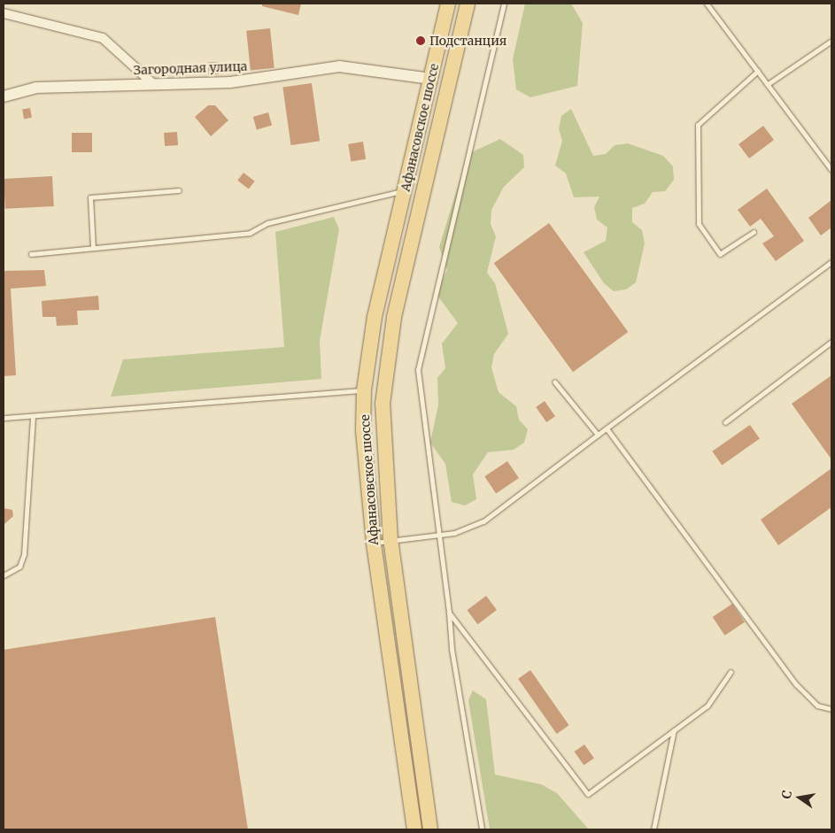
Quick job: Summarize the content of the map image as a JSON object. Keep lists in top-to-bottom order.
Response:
{
  "streets": {
    "main road": ["Афанасовское шоссе"],
    "street": ["Загородная улица"]
  },
  "crossings": [
    ["Загородная улица", "Афанасовское шоссе"]
  ],
  "places": ["Подстанция"],
  "north": "left"
}
